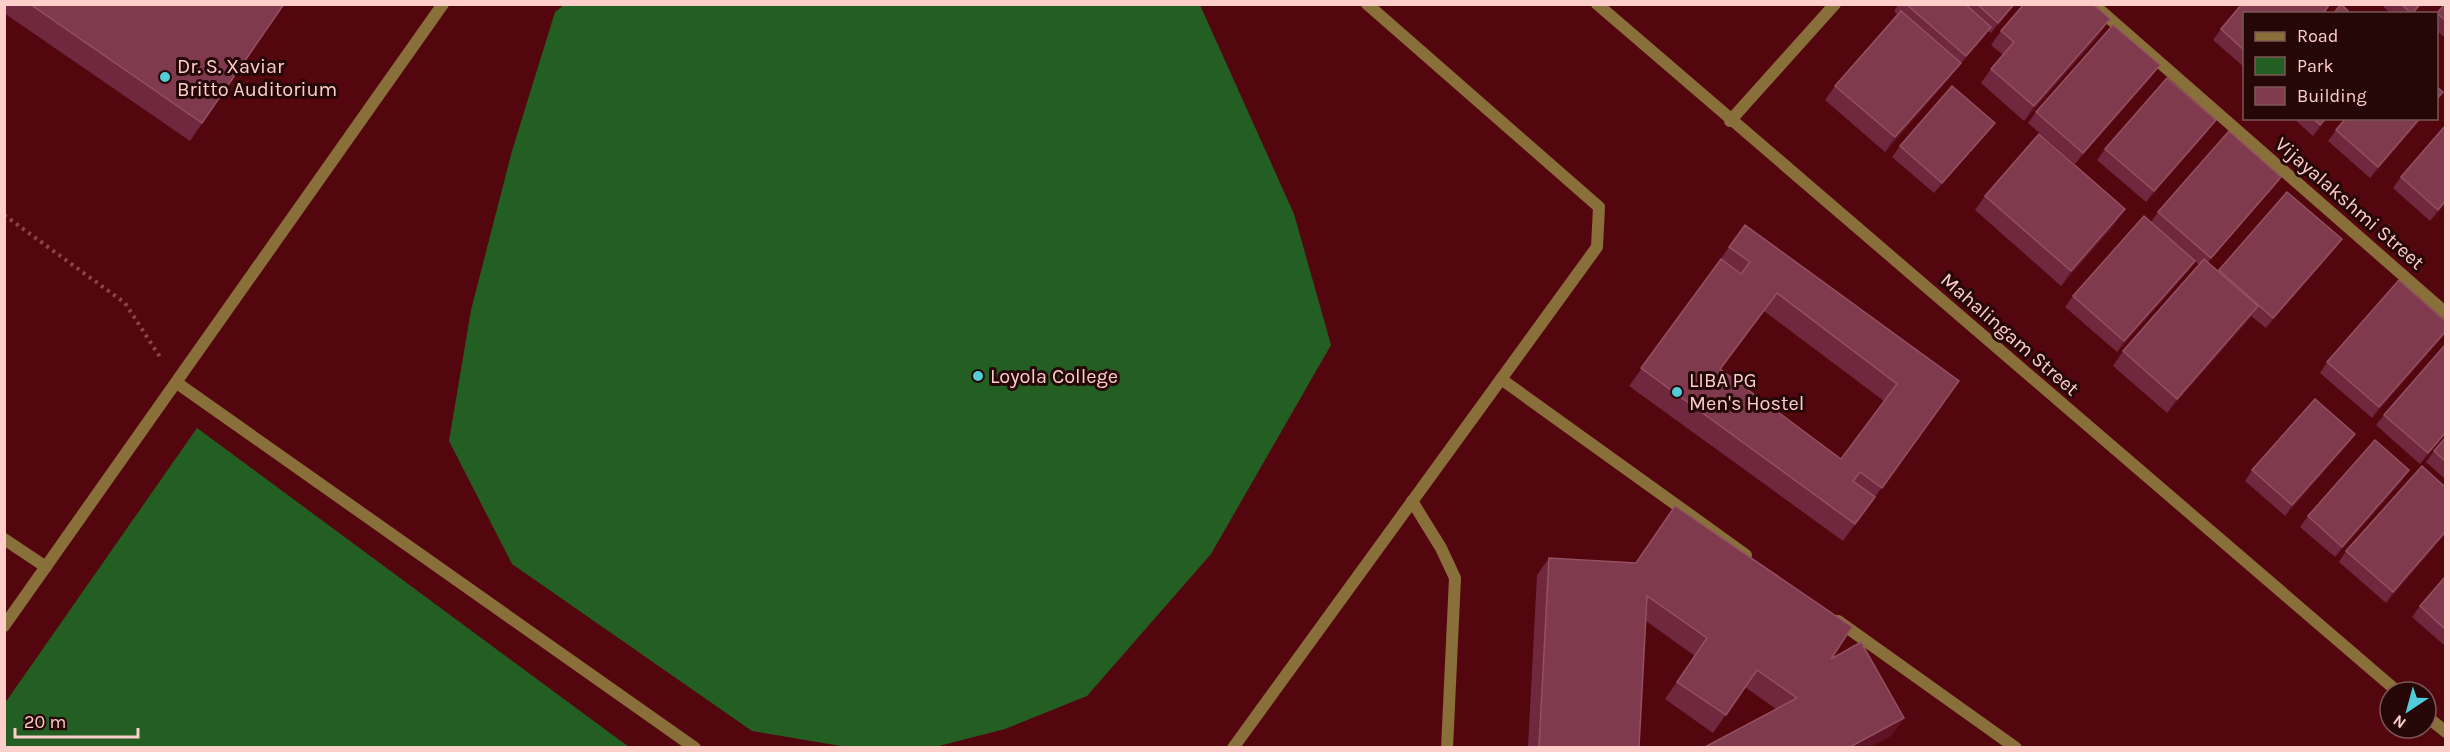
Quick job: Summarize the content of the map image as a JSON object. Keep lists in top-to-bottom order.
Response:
{
  "streets": {
    "street": ["Vijayalakshmi Street", "Mahalingam Street"]
  },
  "places": ["Dr. S. Xaviar Britto Auditorium", "Loyola College", "LIBA PG Men's Hostel"],
  "legend": ["Road", "Park", "Building"],
  "scale_bar": "20 m",
  "north": "bottom left"
}
